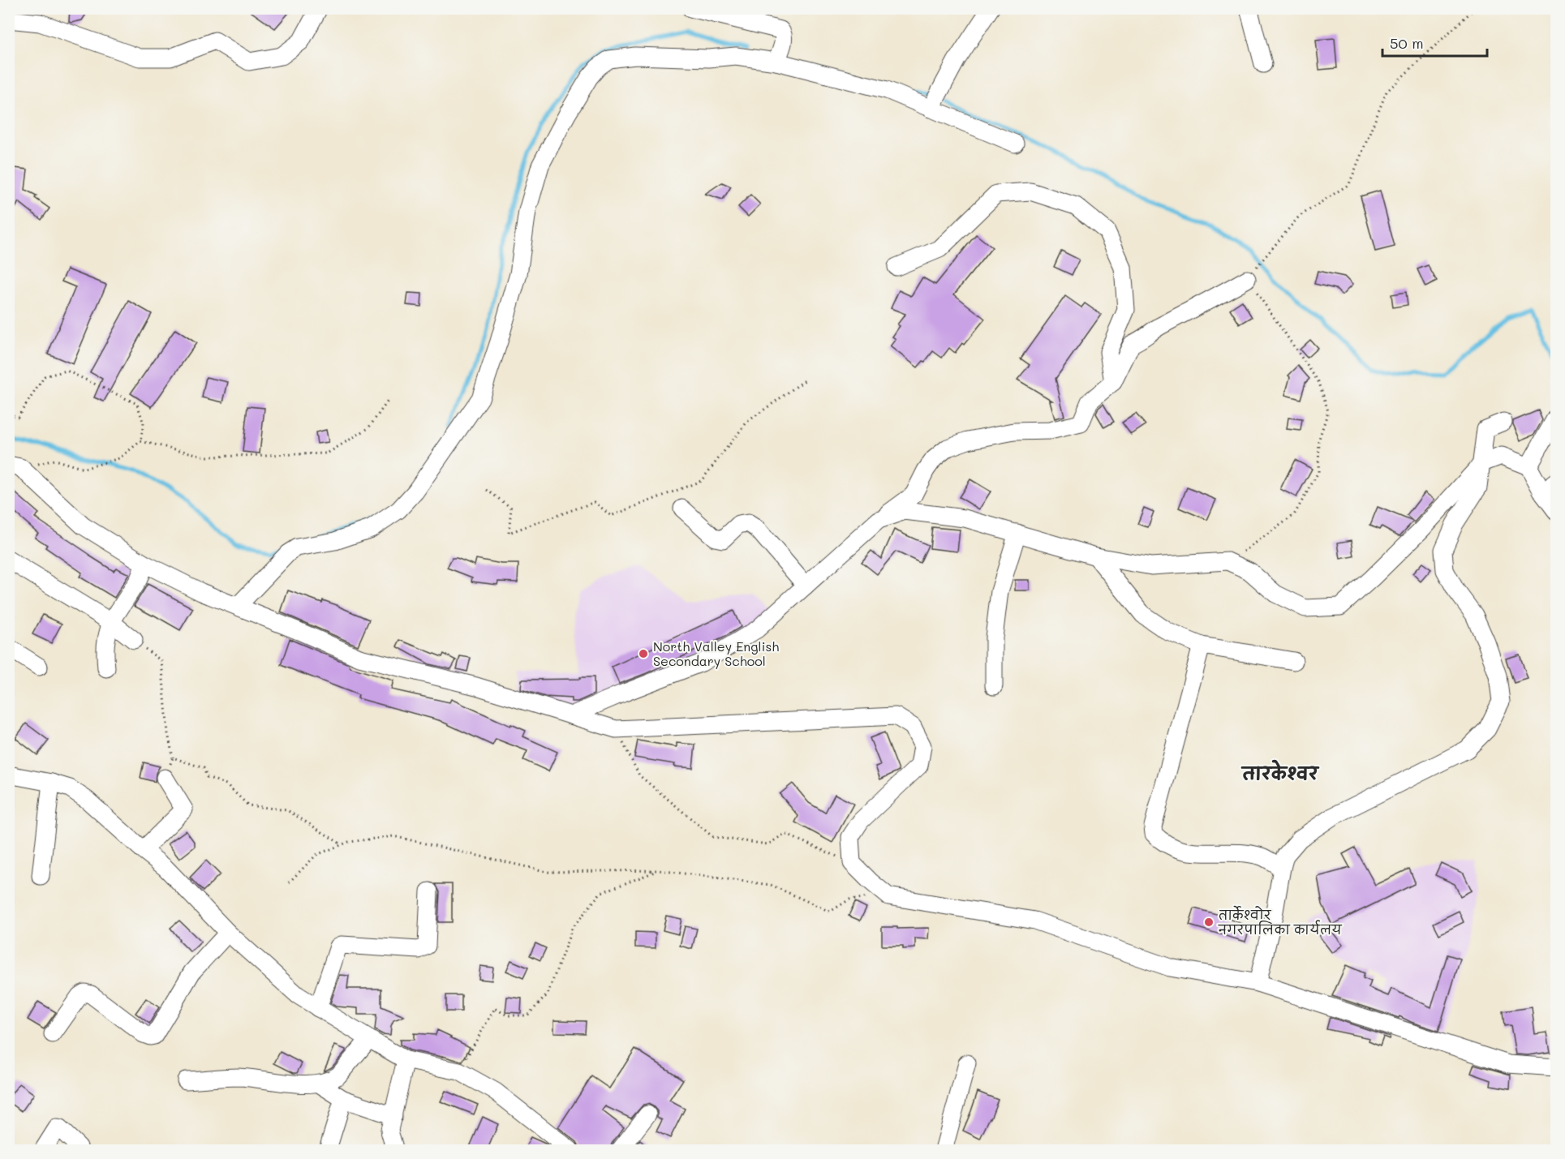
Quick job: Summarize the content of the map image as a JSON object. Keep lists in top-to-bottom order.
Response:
{
  "districts": ["तारकेश्वर"],
  "places": ["North Valley English Secondary School", "तार्केश्वोर नगरपालिका कार्यलय"],
  "scale_bar": "50 m"
}
